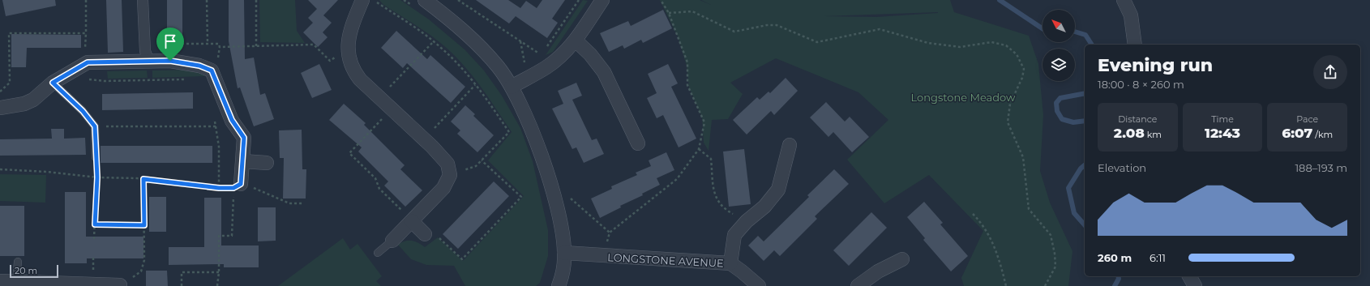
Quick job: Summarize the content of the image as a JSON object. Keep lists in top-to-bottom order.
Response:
{
  "streets": {
    "street": ["LONGSTONE AVENUE"]
  },
  "parks": ["Longstone Meadow"],
  "scale_bar": "20 m",
  "north": "top left",
  "page": {
    "heading": ["Evening run", "18:00 · 8 × 260 m"],
    "stats": [
      ["Distance", "2.08 km"],
      ["Time", "12:43"],
      ["Pace", "6:07 /km"]
    ],
    "chart": ["Elevation", "188–193 m"],
    "list": [
      {
        "name": "260 m",
        "note": "6:11"
      }
    ],
    "scale": "20 m"
  }
}
